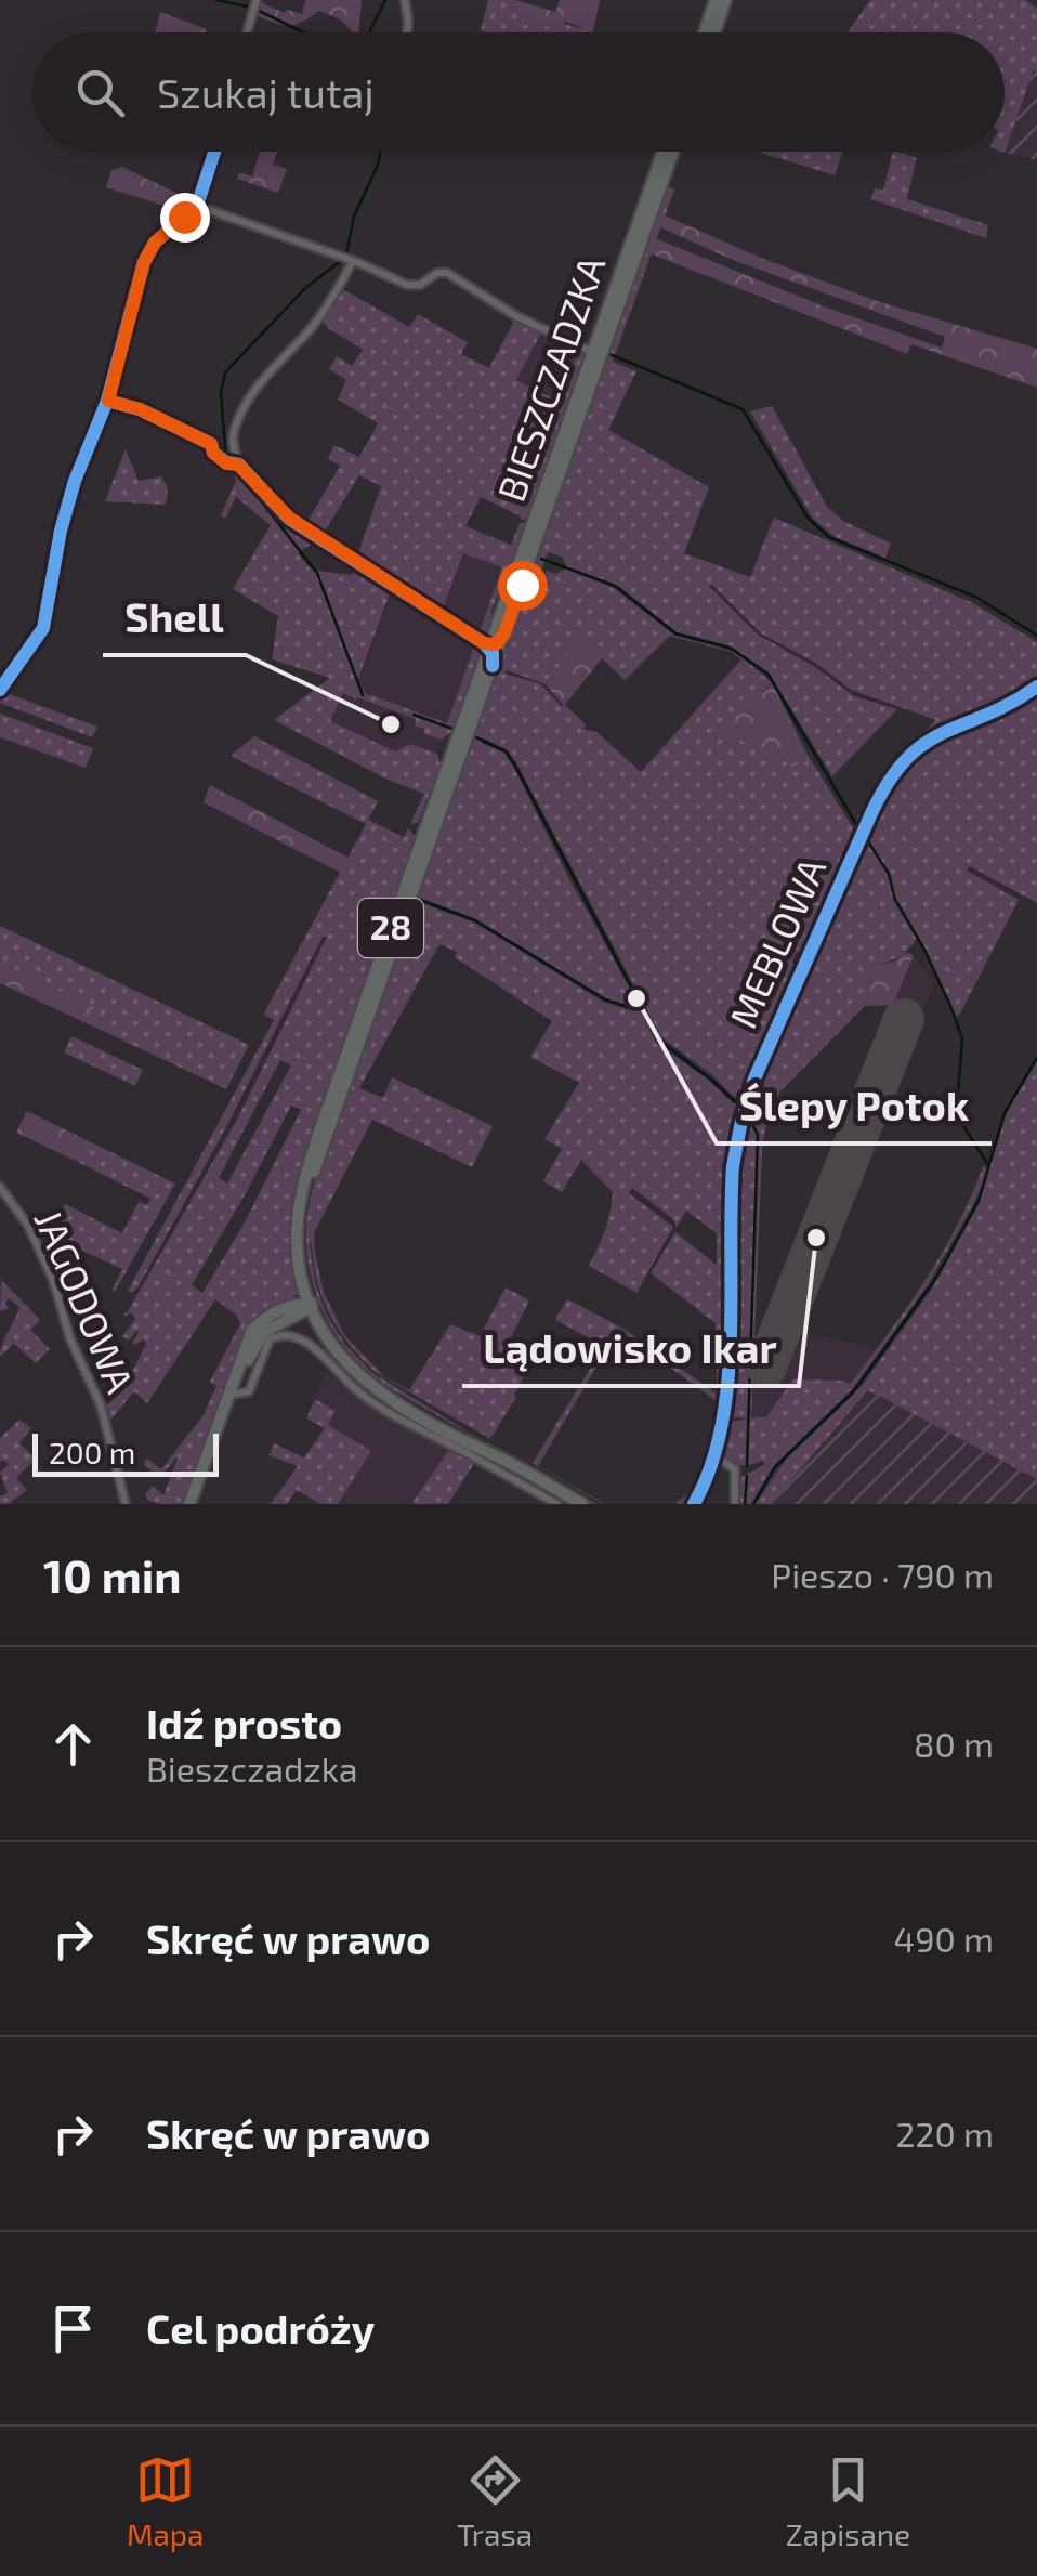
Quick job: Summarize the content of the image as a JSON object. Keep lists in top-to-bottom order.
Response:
{
  "streets": {
    "main road": ["BIESZCZADZKA", "28"],
    "street": ["MEBLOWA", "JAGODOWA"]
  },
  "crossings": [
    ["BIESZCZADZKA", "28"]
  ],
  "places": ["Shell", "Ślepy Potok", "Lądowisko Ikar"],
  "scale_bar": "200 m",
  "page": {
    "search": "Szukaj tutaj",
    "scale": "200 m",
    "heading": ["10 min", "Pieszo · 790 m"],
    "list": [
      ["Idź prosto", "Bieszczadzka", "80 m"],
      ["Skręć w prawo", "490 m"],
      ["Skręć w prawo", "220 m"],
      "Cel podróży"
    ],
    "nav": ["Mapa", "Trasa", "Zapisane"]
  }
}
